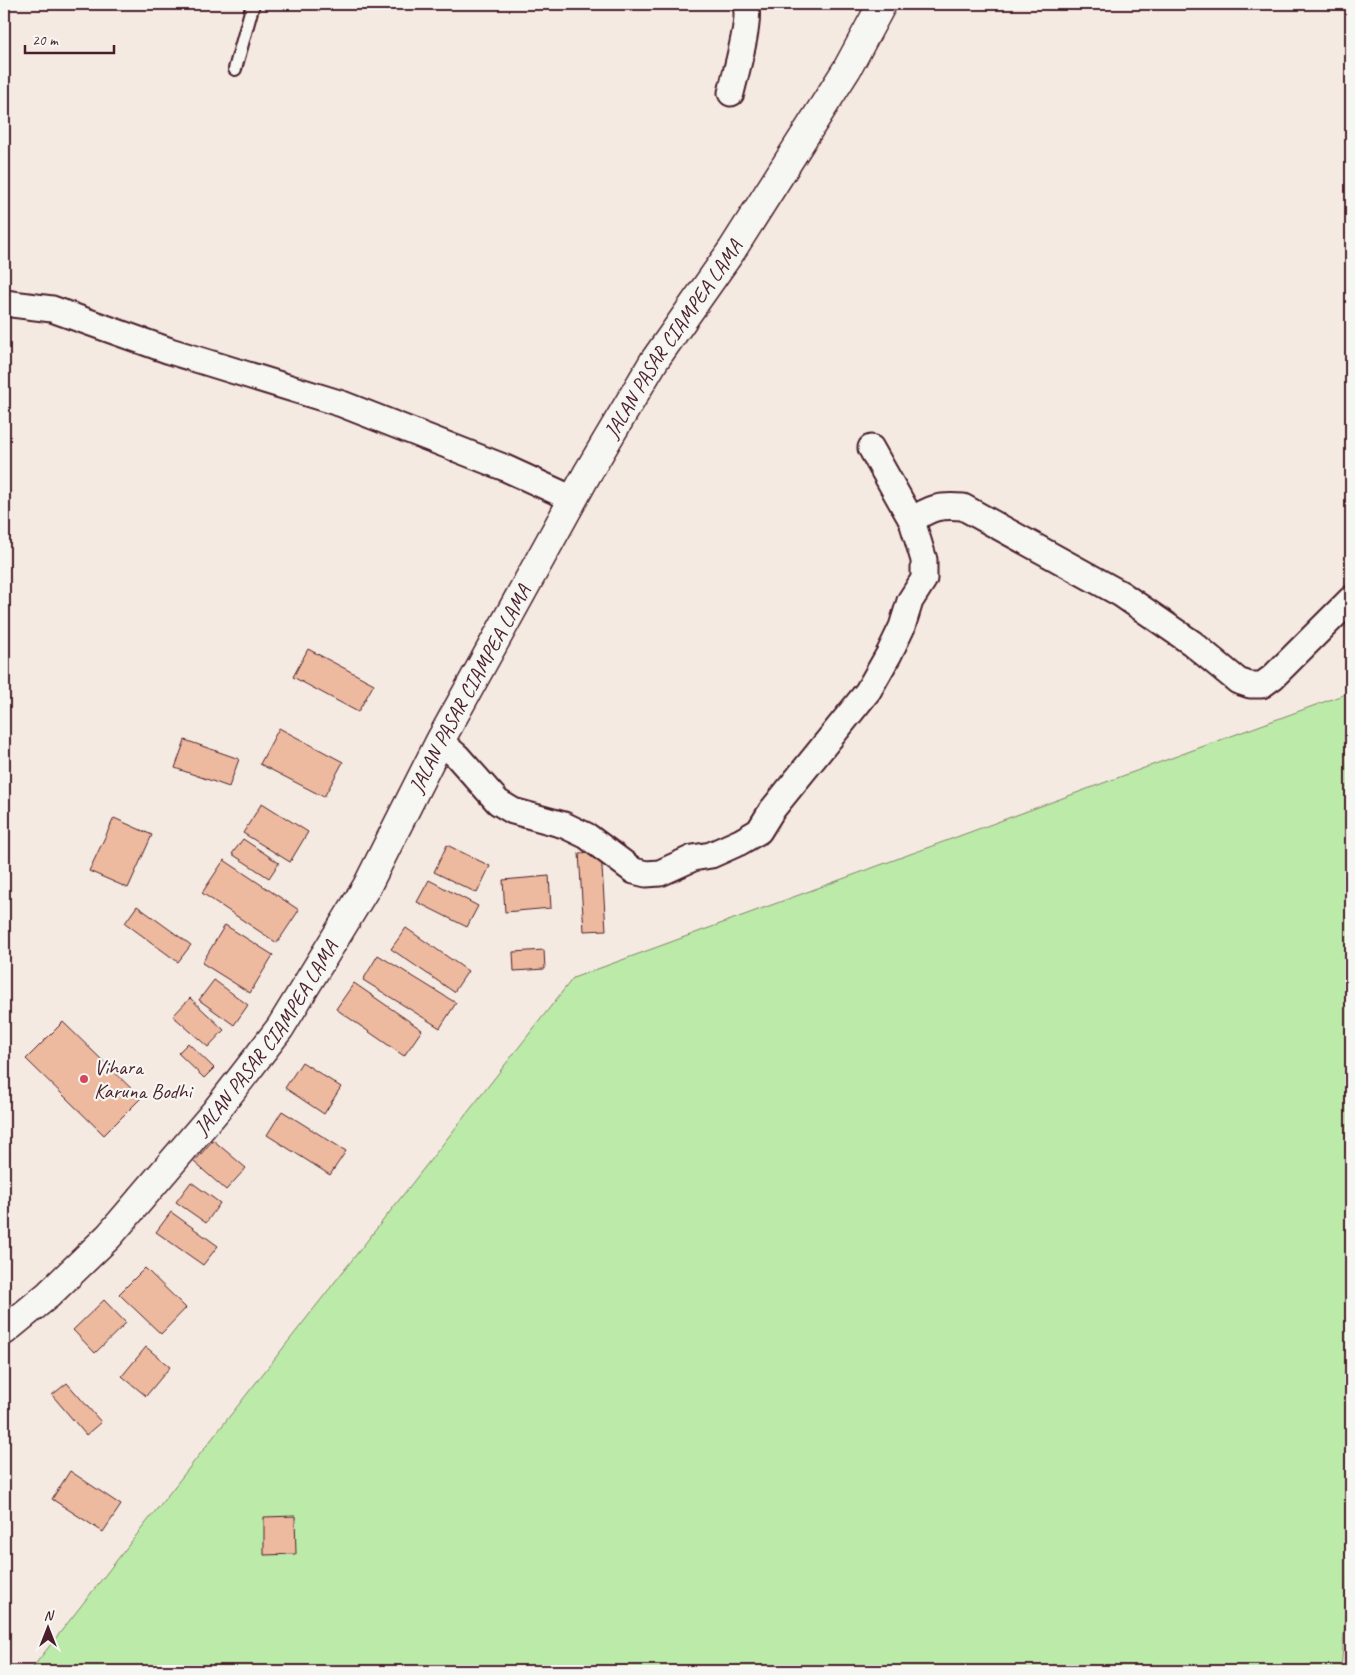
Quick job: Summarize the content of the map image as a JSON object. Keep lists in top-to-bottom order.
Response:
{
  "streets": {
    "main road": ["JALAN PASAR CIAMPEA LAMA"]
  },
  "places": ["Vihara Karuna Bodhi"],
  "scale_bar": "20 m",
  "north": "top"
}
